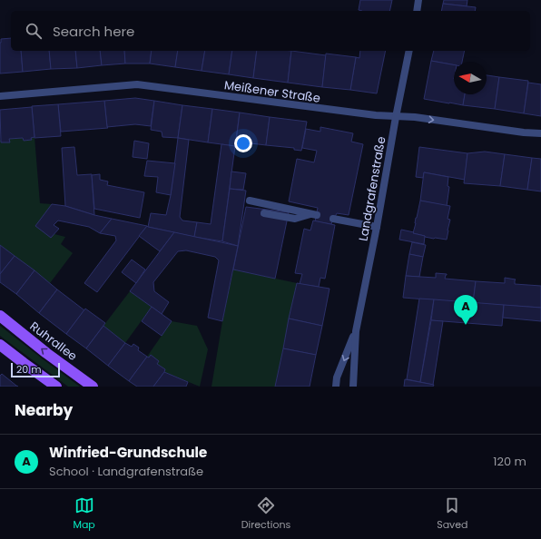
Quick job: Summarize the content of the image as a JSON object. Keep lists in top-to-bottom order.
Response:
{
  "streets": {
    "main road": ["Ruhrallee"],
    "street": ["Meißener Straße", "Landgrafenstraße"]
  },
  "crossings": [
    ["Meißener Straße", "Landgrafenstraße"]
  ],
  "scale_bar": "20 m",
  "north": "left",
  "page": {
    "search": "Search here",
    "pins": "A",
    "scale": "20 m",
    "heading": "Nearby",
    "list": [
      {
        "mark": "A",
        "name": "Winfried-Grundschule",
        "note": "School · Landgrafenstraße",
        "value": "120 m"
      }
    ],
    "nav": ["Map", "Directions", "Saved"]
  }
}
